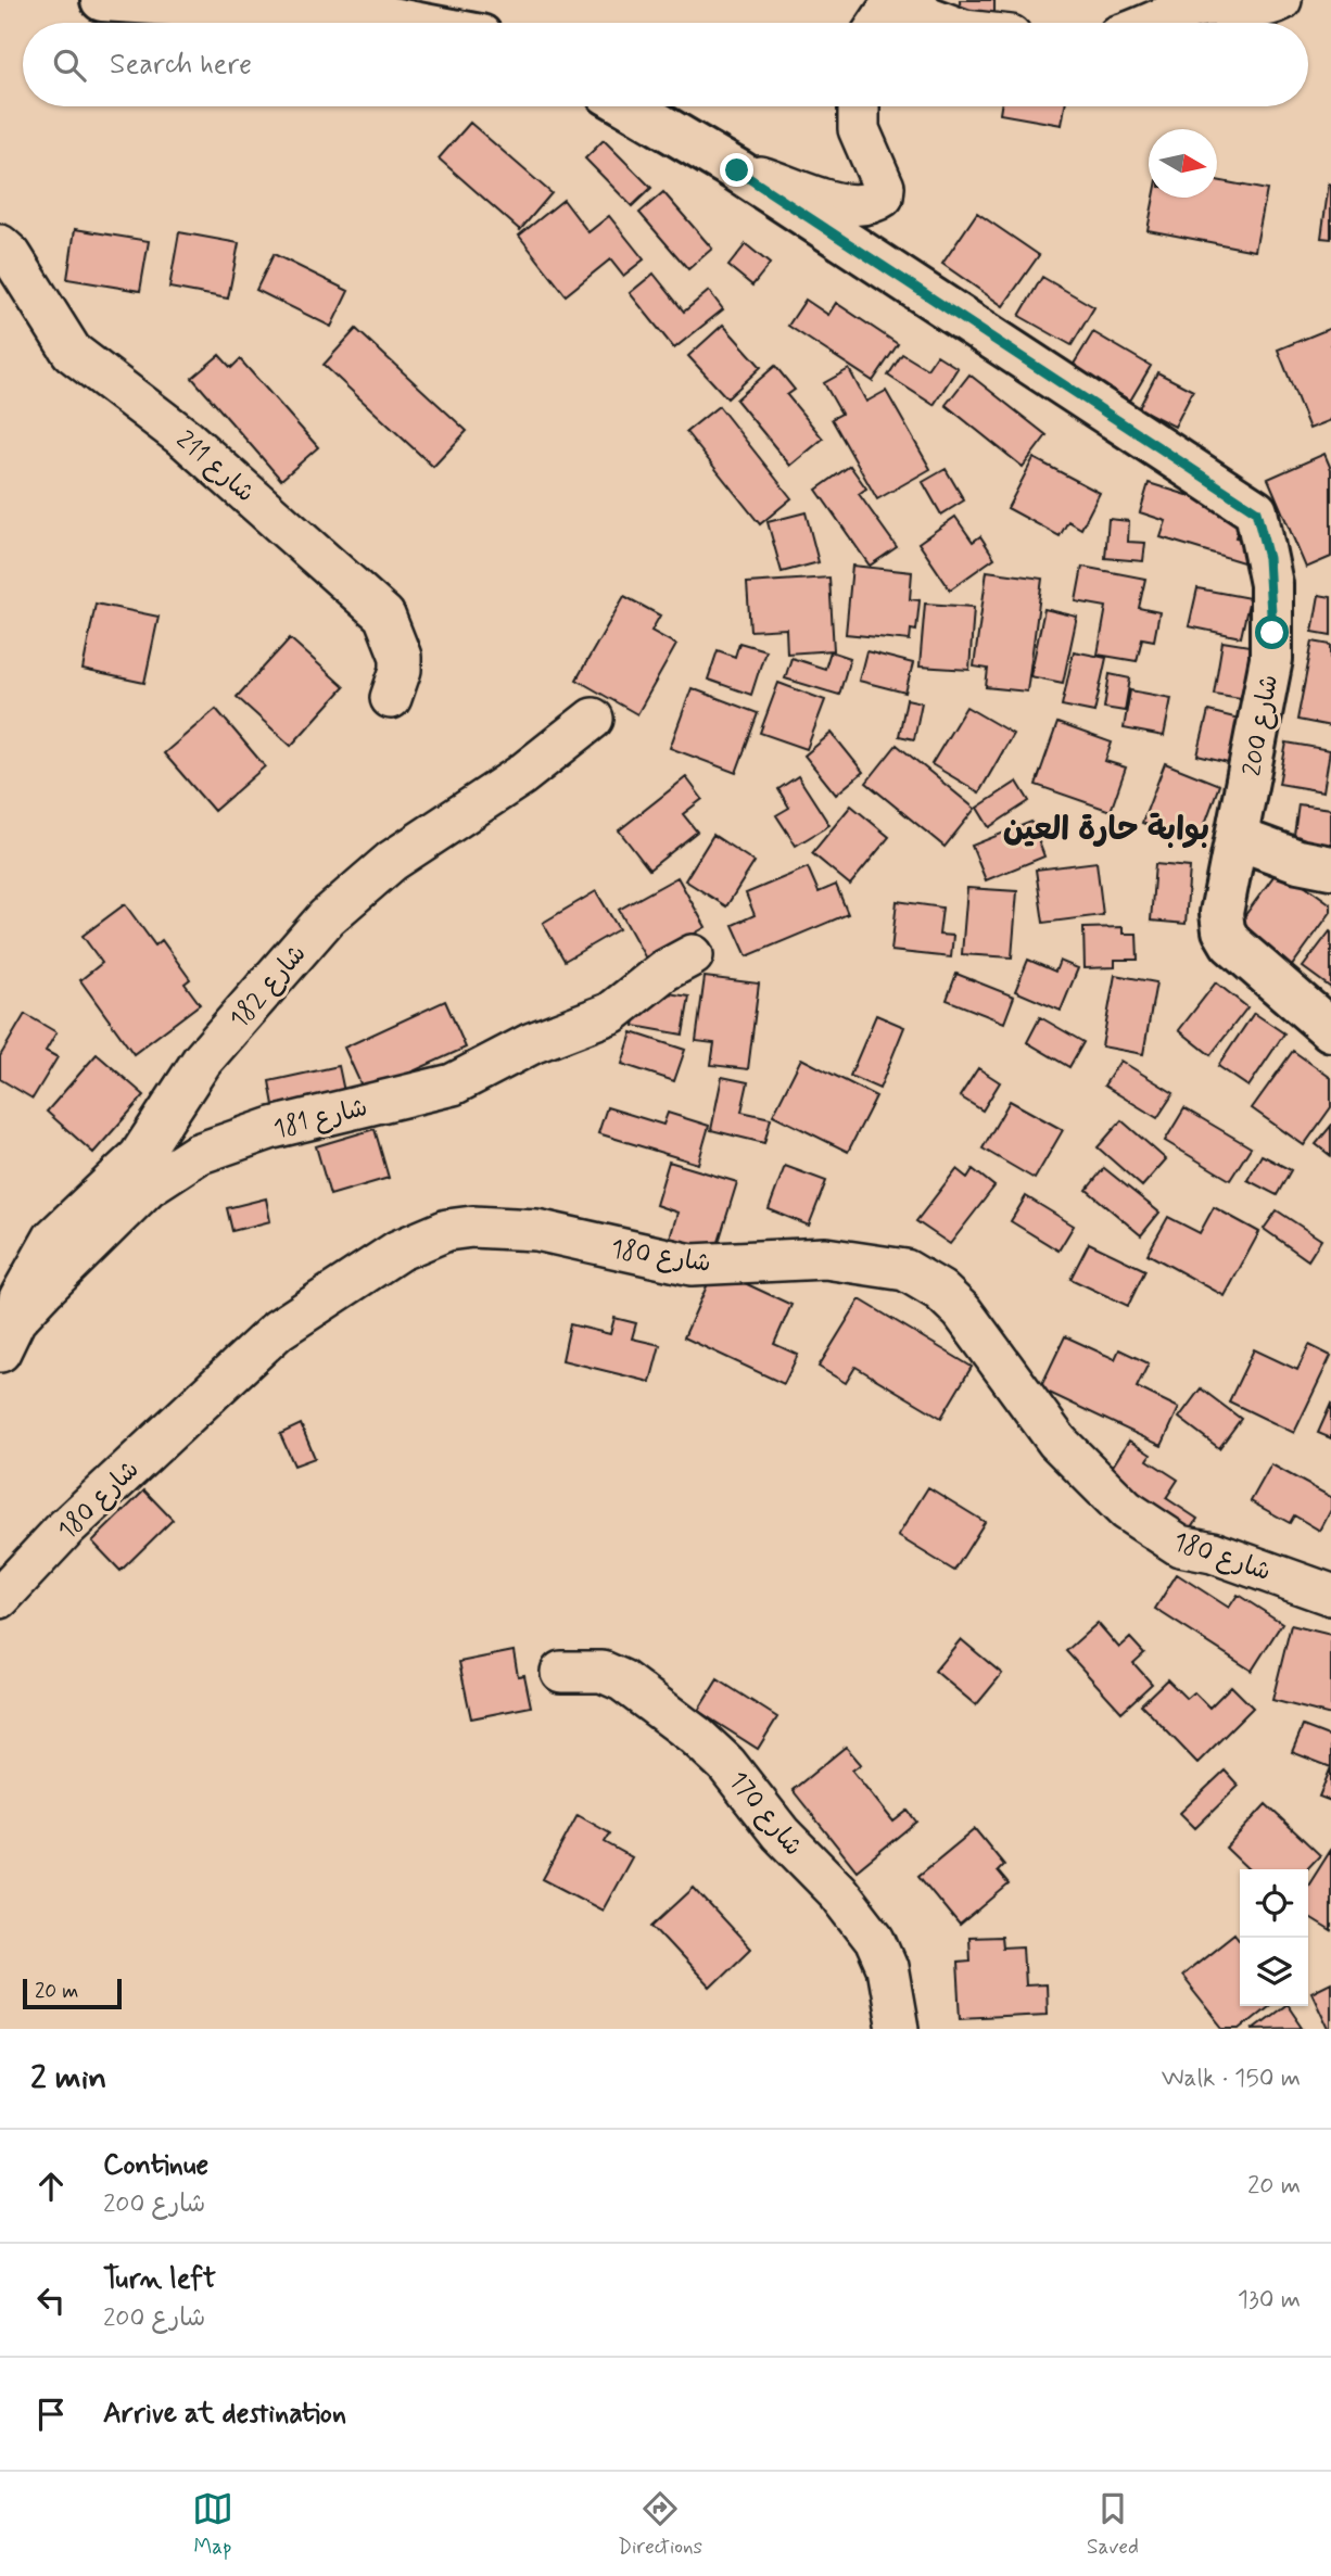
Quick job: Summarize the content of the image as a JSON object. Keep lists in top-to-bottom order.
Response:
{
  "streets": {
    "main road": ["شارع 200"],
    "street": [
      "شارع 211",
      "شارع 182",
      "شارع 181",
      "شارع 180",
      "شارع 170"
    ]
  },
  "crossings": [
    ["شارع 182", "شارع 181"]
  ],
  "districts": ["بوابة حارة العين"],
  "scale_bar": "20 m",
  "north": "right",
  "page": {
    "search": "Search here",
    "scale": "20 m",
    "heading": ["2 min", "Walk · 150 m"],
    "list": [
      ["Continue", "شارع 200", "20 m"],
      ["Turn left", "شارع 200", "130 m"],
      "Arrive at destination"
    ],
    "nav": ["Map", "Directions", "Saved"]
  }
}
